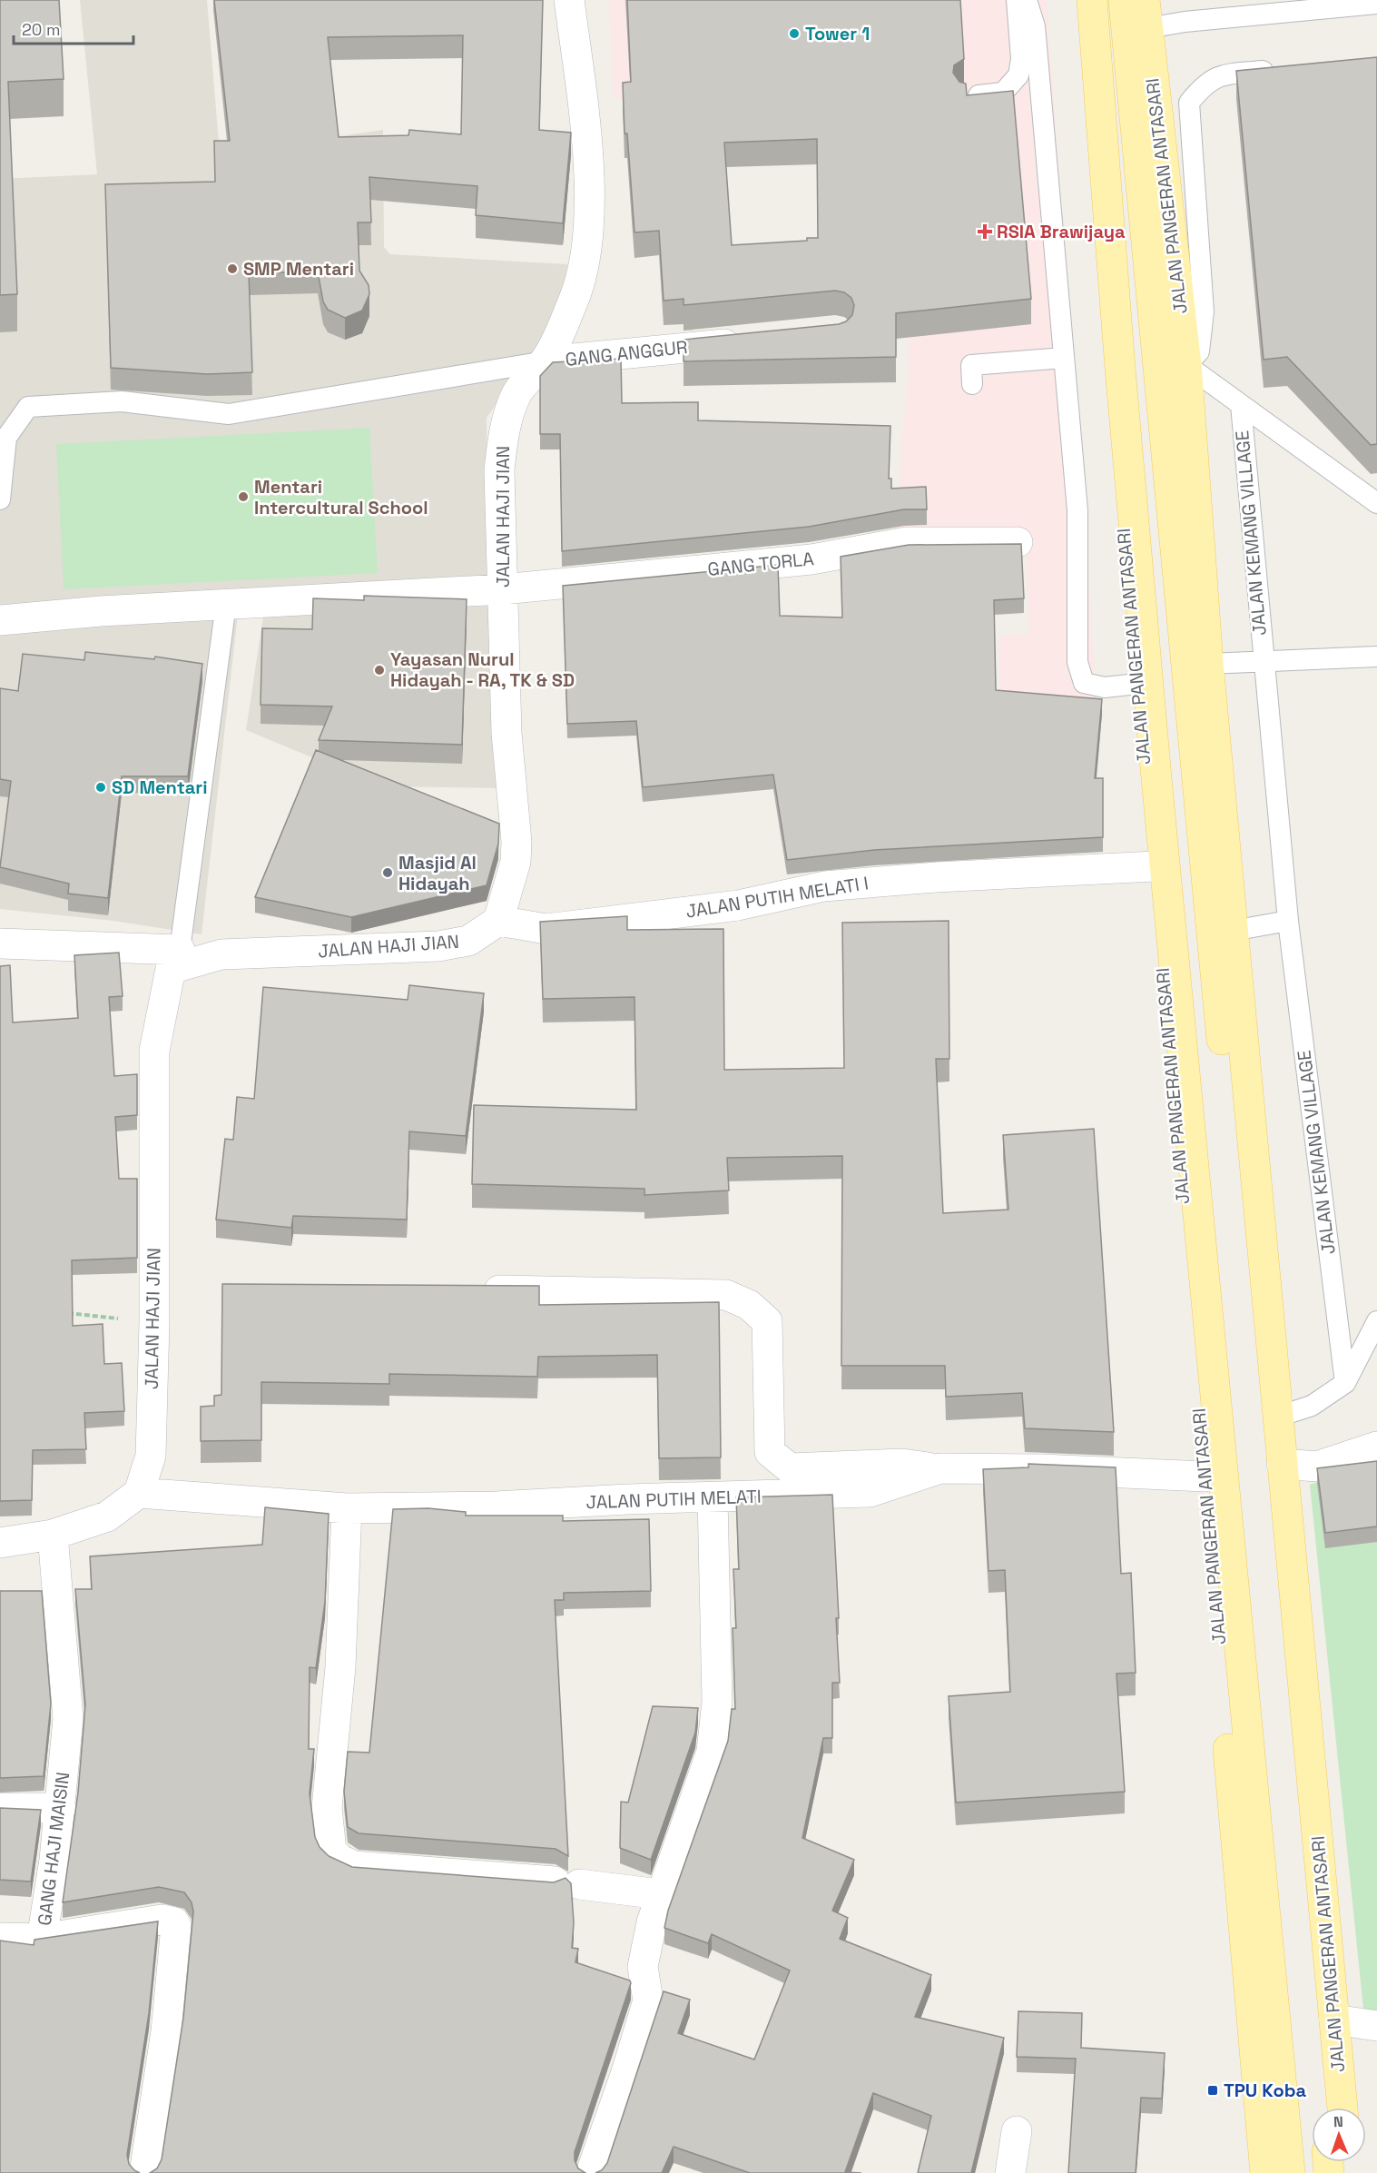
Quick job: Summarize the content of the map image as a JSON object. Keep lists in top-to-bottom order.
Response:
{
  "streets": {
    "main road": ["JALAN PANGERAN ANTASARI"],
    "street": [
      "GANG ANGGUR",
      "JALAN HAJI JIAN",
      "GANG TORLA",
      "JALAN PUTIH MELATI I",
      "JALAN PUTIH MELATI",
      "GANG HAJI MAISIN"
    ],
    "lane": ["JALAN KEMANG VILLAGE"]
  },
  "crossings": [
    ["JALAN PANGERAN ANTASARI", "JALAN KEMANG VILLAGE"],
    ["JALAN PANGERAN ANTASARI", "JALAN PUTIH MELATI I"],
    ["JALAN PANGERAN ANTASARI", "JALAN PUTIH MELATI"],
    ["GANG ANGGUR", "JALAN HAJI JIAN"],
    ["JALAN HAJI JIAN", "GANG TORLA"],
    ["JALAN HAJI JIAN", "JALAN PUTIH MELATI I"],
    ["JALAN HAJI JIAN", "JALAN PUTIH MELATI"]
  ],
  "places": {
    "other": [
      "Tower 1",
      "SMP Mentari",
      "Mentari Intercultural School",
      "Yayasan Nurul Hidayah - RA, TK & SD",
      "SD Mentari",
      "Masjid Al Hidayah"
    ],
    "health": ["RSIA Brawijaya"],
    "transit": ["TPU Koba"]
  },
  "scale_bar": "20 m",
  "north": "top"
}
